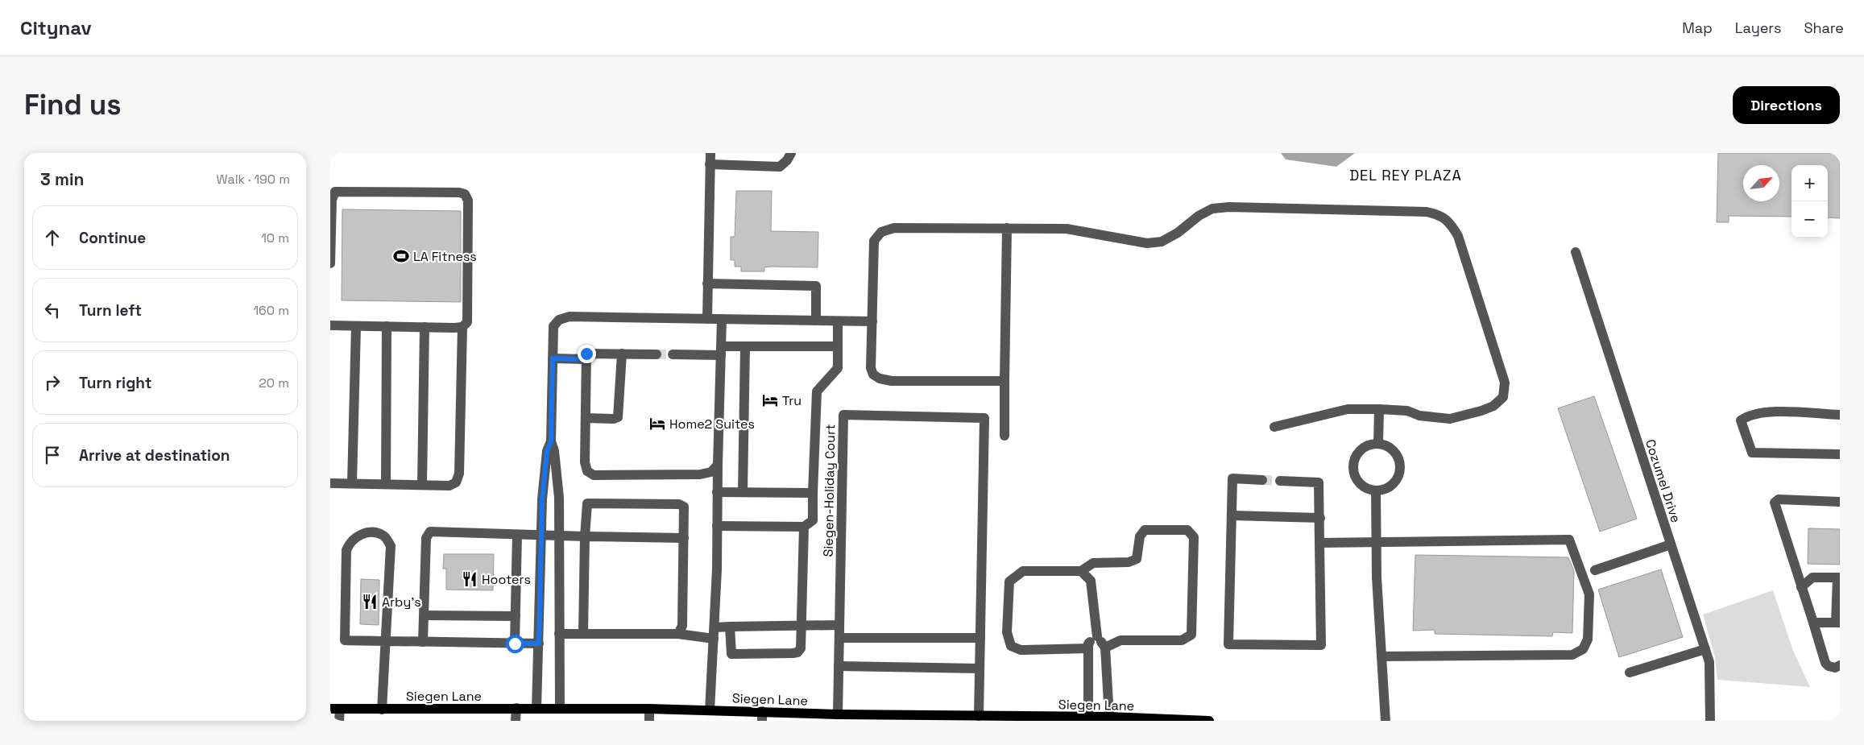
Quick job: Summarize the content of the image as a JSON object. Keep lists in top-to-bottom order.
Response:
{
  "streets": {
    "main road": ["Siegen Lane"],
    "street": ["Cozumel Drive", "Siegen-Holiday Court"]
  },
  "crossings": [
    ["Siegen-Holiday Court", "Siegen Lane"]
  ],
  "districts": ["DEL REY PLAZA"],
  "places": {
    "sports": ["LA Fitness"],
    "hotel": ["Tru", "Home2 Suites"],
    "restaurant": ["Hooters", "Arby's"]
  },
  "north": "top right",
  "page": {
    "header": "Citynav",
    "nav": ["Map", "Layers", "Share"],
    "buttons": "Directions",
    "title": "Find us",
    "heading": ["3 min", "Walk · 190 m"],
    "map_buttons": ["+", "−"],
    "list": [
      ["Continue", "10 m"],
      ["Turn left", "160 m"],
      ["Turn right", "20 m"],
      "Arrive at destination"
    ]
  }
}
